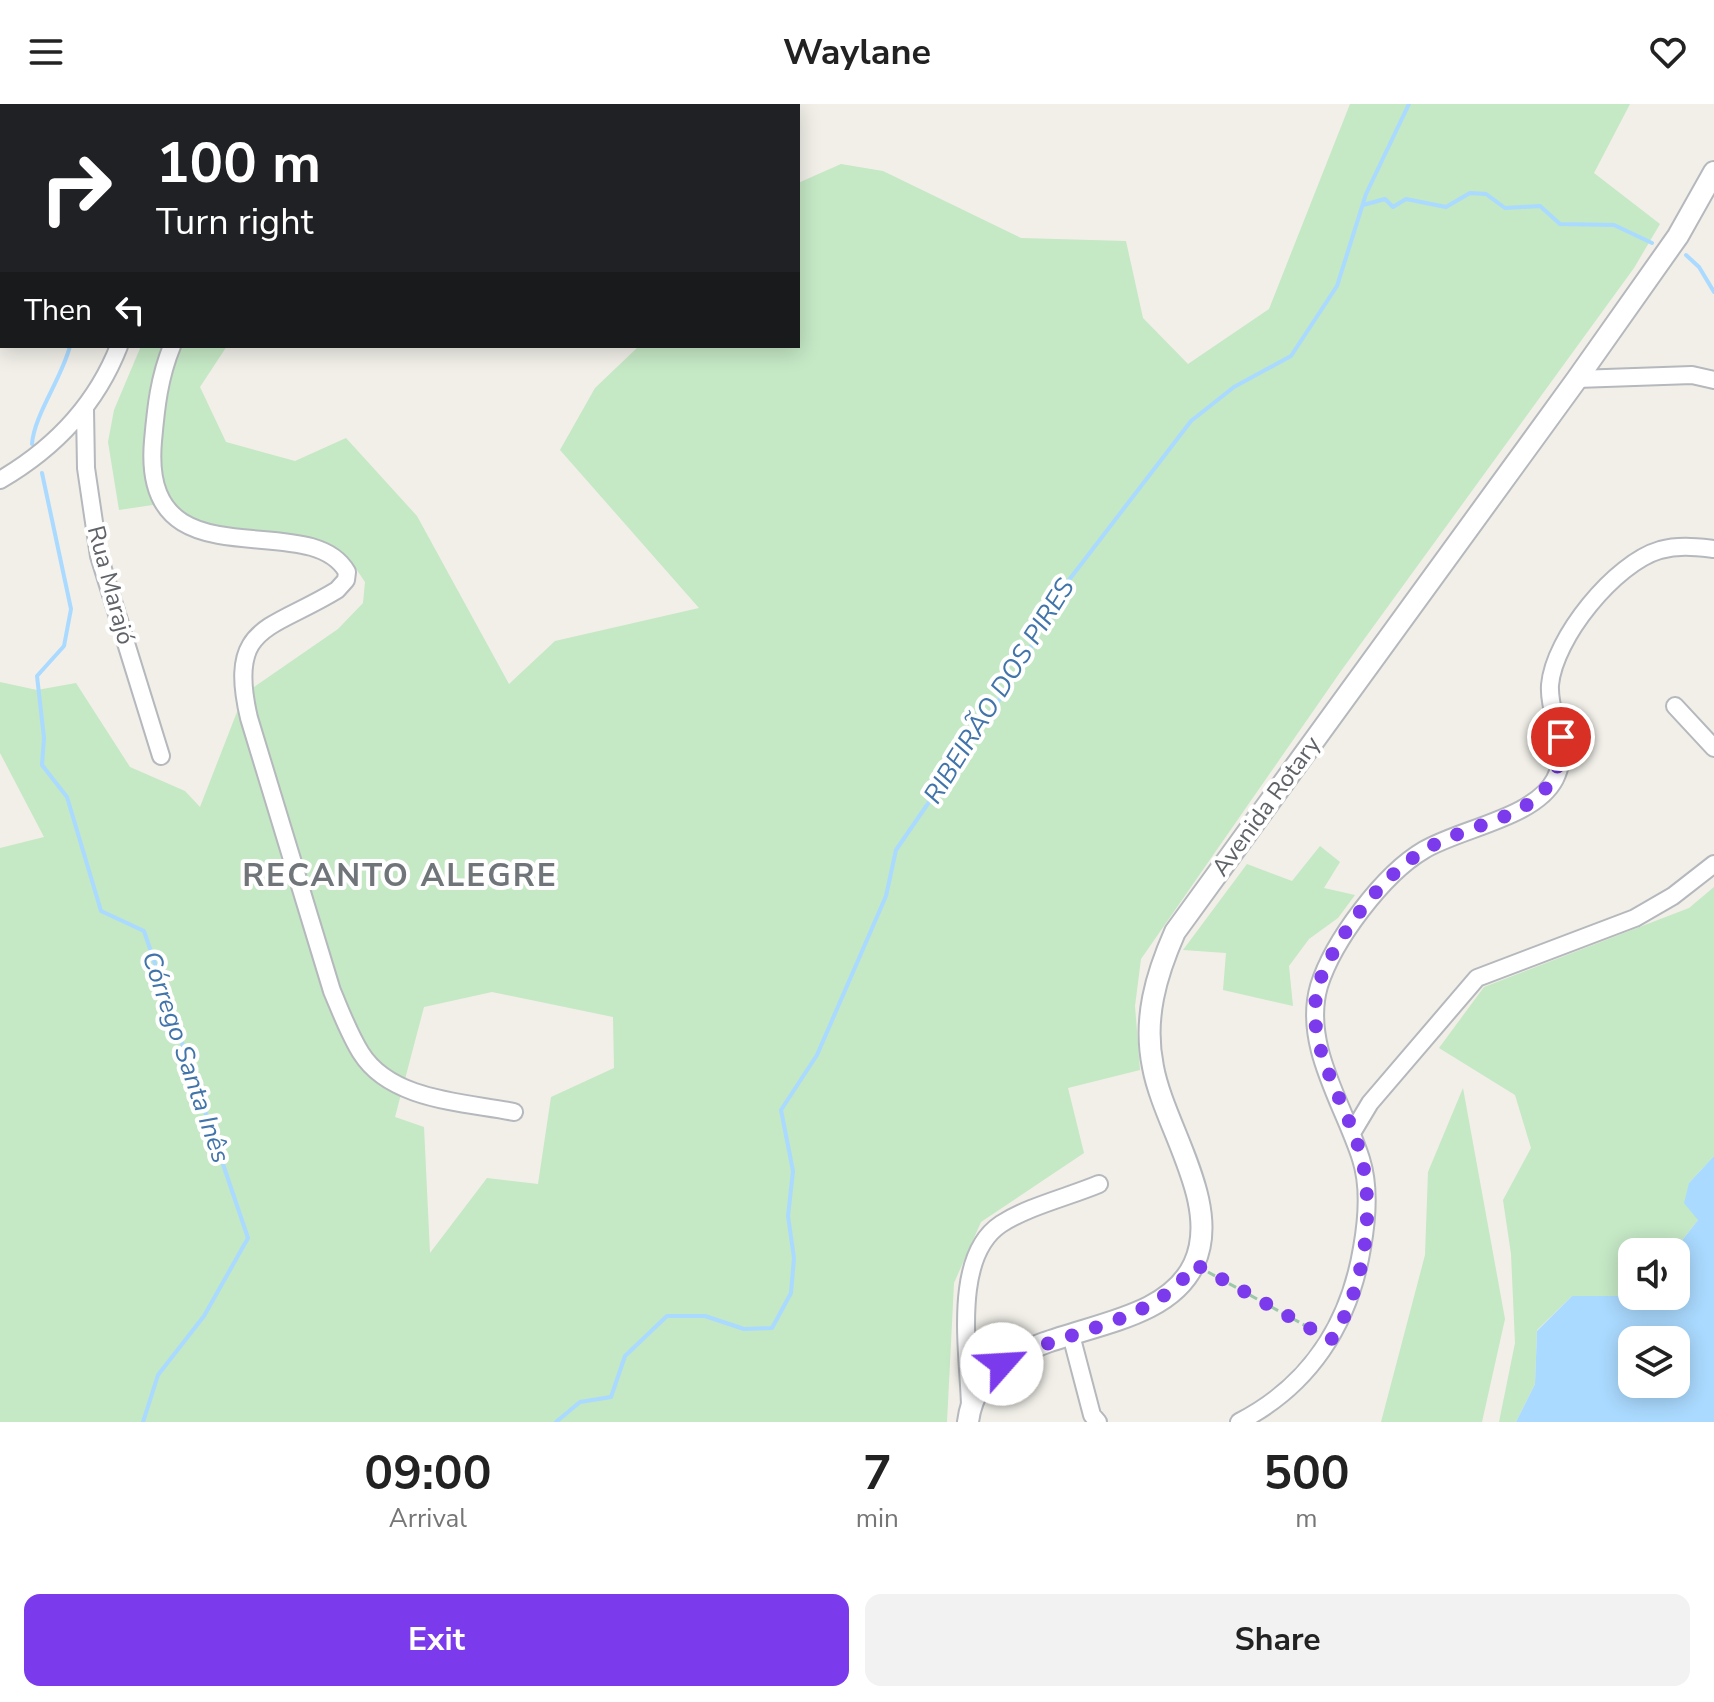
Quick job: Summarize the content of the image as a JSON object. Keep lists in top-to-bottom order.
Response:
{
  "streets": {
    "street": ["Rua Marajó", "Avenida Rotary"]
  },
  "districts": ["RECANTO ALEGRE"],
  "water": ["RIBEIRÃO DOS PIRES", "Córrego Santa Inês"],
  "page": {
    "header": "Waylane",
    "turn": ["100 m", "Turn right"],
    "then": "Then",
    "eta": [
      "09:00",
      "Arrival",
      "7",
      "min",
      "500",
      "m"
    ],
    "buttons": ["Exit", "Share"]
  }
}
